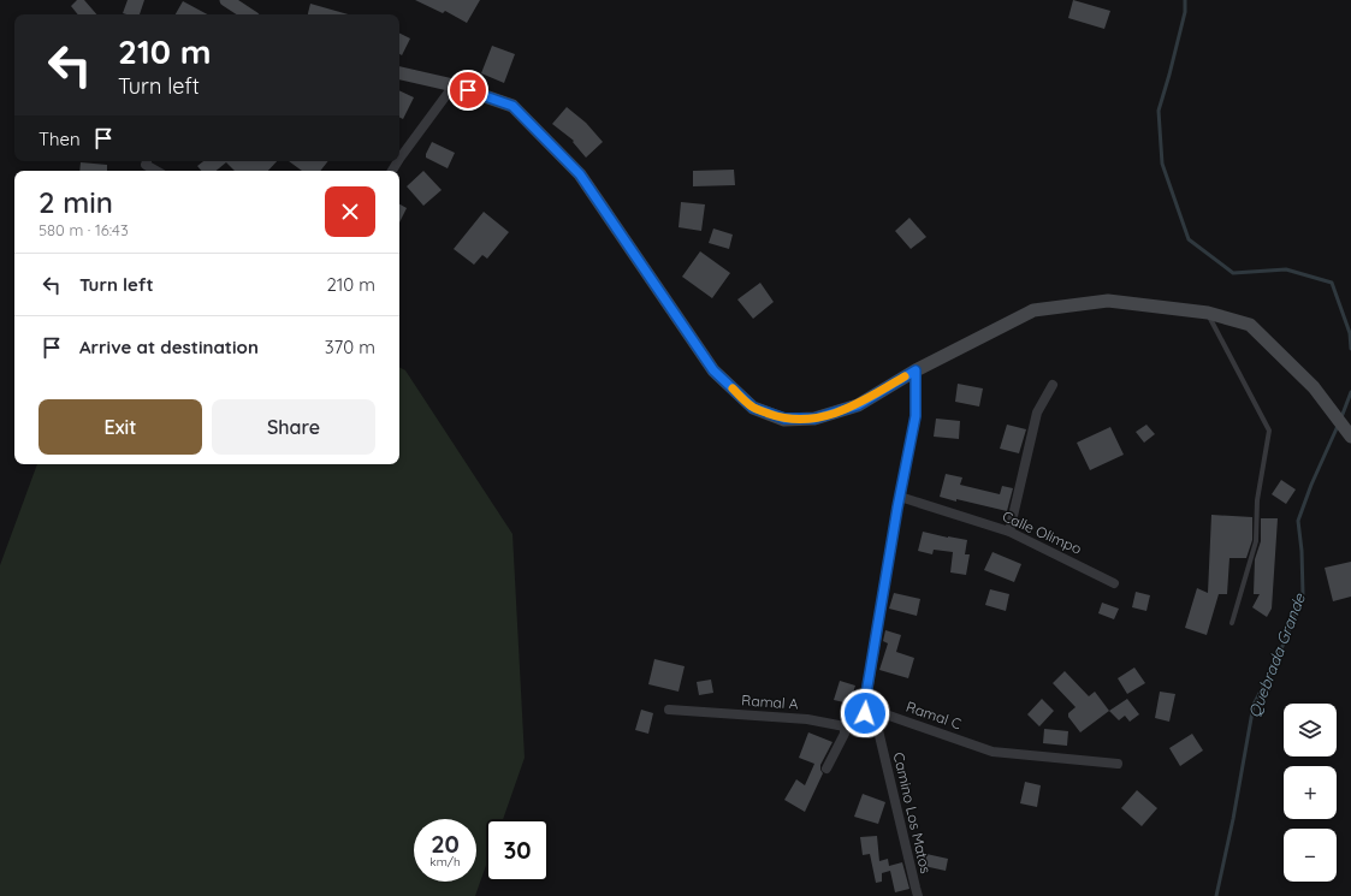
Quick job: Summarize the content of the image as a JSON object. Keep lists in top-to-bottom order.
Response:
{
  "streets": {
    "street": [
      "Calle Olimpo",
      "Ramal A",
      "Ramal C",
      "Camino Los Matos"
    ]
  },
  "crossings": [
    ["Ramal C", "Camino Los Matos"]
  ],
  "water": ["Quebrada Grande"],
  "page": {
    "turn": ["210 m", "Turn left"],
    "then": "Then",
    "heading": ["2 min", "580 m · 16:43"],
    "list": [
      {
        "name": "Turn left",
        "value": "210 m"
      },
      {
        "name": "Arrive at destination",
        "value": "370 m"
      }
    ],
    "buttons": ["Exit", "Share"],
    "map_buttons": ["+", "−"],
    "speed": "20 km/h",
    "limit": "30"
  }
}
